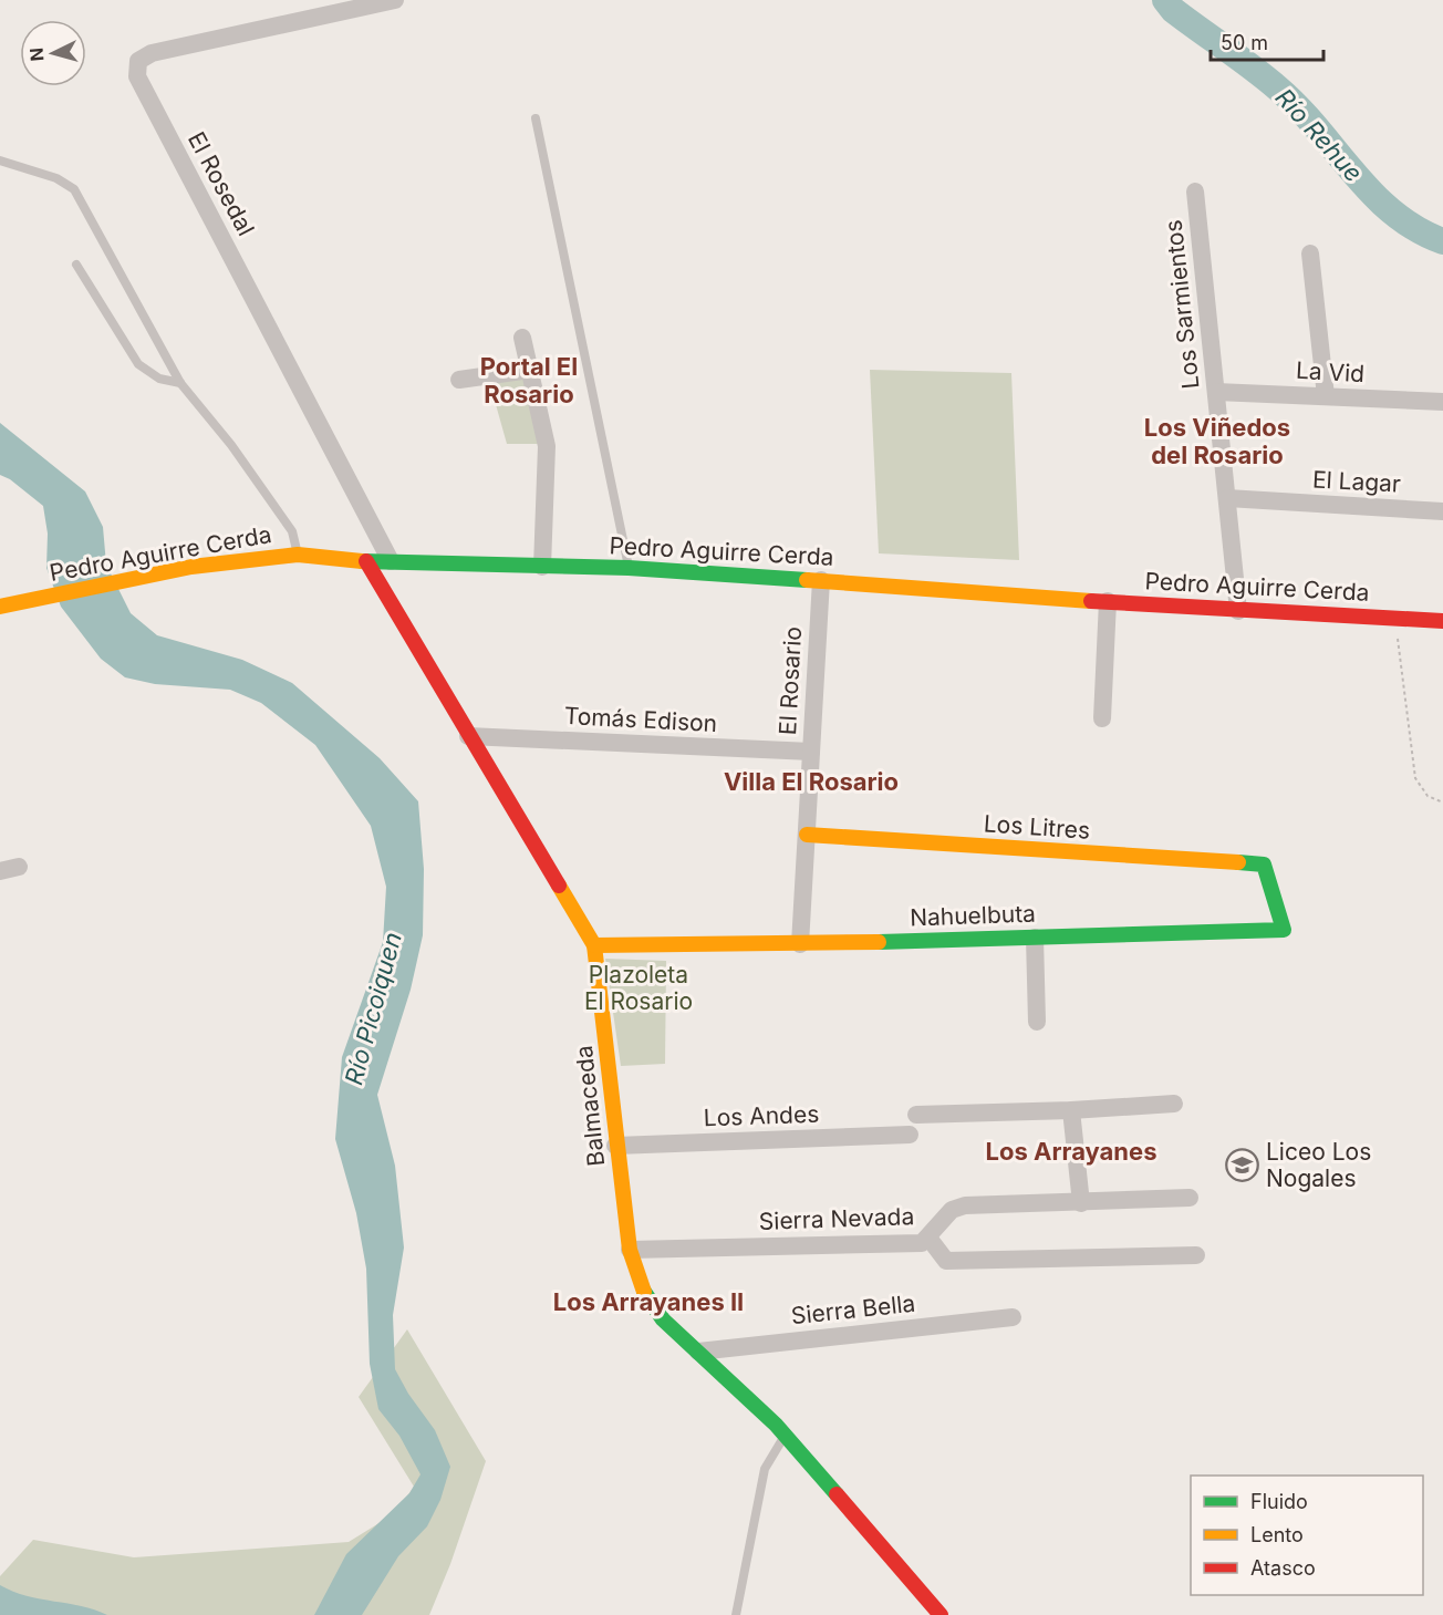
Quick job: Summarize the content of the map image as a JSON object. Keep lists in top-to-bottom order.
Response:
{
  "streets": {
    "street": [
      "El Rosedal",
      "Los Sarmientos",
      "La Vid",
      "El Lagar",
      "Pedro Aguirre Cerda",
      "El Rosario",
      "Tomás Edison",
      "Los Litres",
      "Nahuelbuta",
      "Balmaceda",
      "Los Andes",
      "Sierra Nevada",
      "Sierra Bella"
    ]
  },
  "crossings": [
    ["El Rosedal", "Pedro Aguirre Cerda"],
    ["Los Sarmientos", "La Vid"],
    ["Los Sarmientos", "El Lagar"],
    ["Los Sarmientos", "Pedro Aguirre Cerda"],
    ["Pedro Aguirre Cerda", "El Rosario"],
    ["Pedro Aguirre Cerda", "Balmaceda"],
    ["El Rosario", "Tomás Edison"],
    ["El Rosario", "Los Litres"],
    ["El Rosario", "Nahuelbuta"],
    ["Tomás Edison", "Balmaceda"],
    ["Los Litres", "Nahuelbuta"],
    ["Nahuelbuta", "Balmaceda"],
    ["Balmaceda", "Los Andes"],
    ["Balmaceda", "Sierra Nevada"],
    ["Balmaceda", "Sierra Bella"]
  ],
  "districts": [
    "Portal El Rosario",
    "Los Viñedos del Rosario",
    "Villa El Rosario",
    "Los Arrayanes",
    "Los Arrayanes II"
  ],
  "water": ["Río Rehue", "Río Picoiquen"],
  "parks": ["Plazoleta El Rosario"],
  "places": {
    "school or university": ["Liceo Los Nogales"]
  },
  "legend": ["Fluido", "Lento", "Atasco"],
  "scale_bar": "50 m",
  "north": "left"
}
